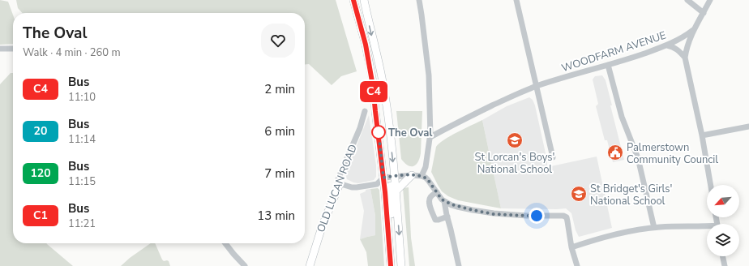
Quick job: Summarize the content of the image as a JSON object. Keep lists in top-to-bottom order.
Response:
{
  "streets": {
    "main road": ["OLD LUCAN ROAD"],
    "street": ["WOODFARM AVENUE"]
  },
  "places": {
    "other": ["The Oval"],
    "school or university": ["St Lorcan's Boys' National School", "St Bridget's Girls' National School"],
    "public building": ["Palmerstown Community Council"]
  },
  "lines": ["bus line C4"],
  "north": "bottom left",
  "page": {
    "on_map": "C4",
    "heading": ["The Oval", "Walk · 4 min · 260 m"],
    "list": [
      {
        "mark": "C4",
        "name": "Bus",
        "note": "11:10",
        "value": "2 min"
      },
      {
        "mark": "20",
        "name": "Bus",
        "note": "11:14",
        "value": "6 min"
      },
      {
        "mark": "120",
        "name": "Bus",
        "note": "11:15",
        "value": "7 min"
      },
      {
        "mark": "C1",
        "name": "Bus",
        "note": "11:21",
        "value": "13 min"
      }
    ]
  }
}
